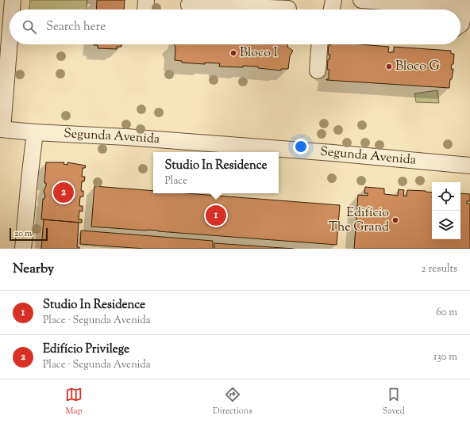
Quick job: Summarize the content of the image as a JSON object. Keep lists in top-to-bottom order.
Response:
{
  "streets": {
    "street": ["Segunda Avenida"]
  },
  "places": ["Bloco I", "Bloco G", "Edifício The Grand"],
  "scale_bar": "20 m",
  "page": {
    "search": "Search here",
    "popup": ["Studio In Residence", "Place"],
    "pins": ["2", "1"],
    "scale": "20 m",
    "heading": ["Nearby", "2 results"],
    "list": [
      {
        "mark": "1",
        "name": "Studio In Residence",
        "note": "Place · Segunda Avenida",
        "value": "60 m"
      },
      {
        "mark": "2",
        "name": "Edifício Privilege",
        "note": "Place · Segunda Avenida",
        "value": "130 m"
      }
    ],
    "nav": ["Map", "Directions", "Saved"]
  }
}
